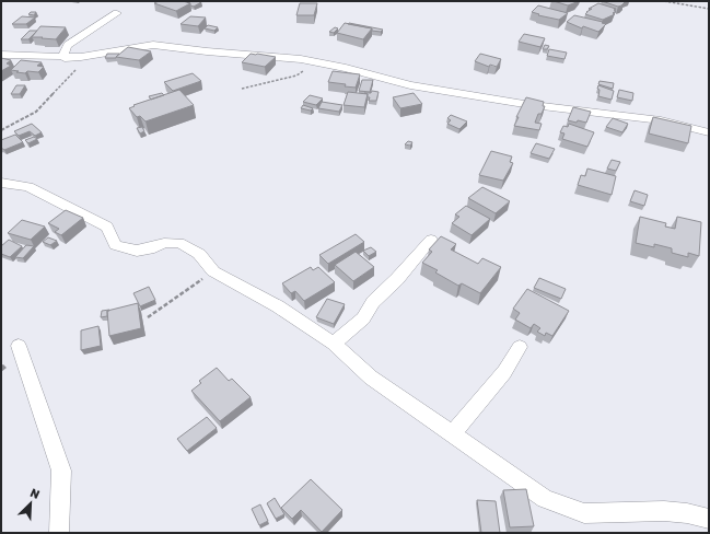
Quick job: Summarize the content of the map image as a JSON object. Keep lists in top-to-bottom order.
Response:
{
  "north": "top right"
}
